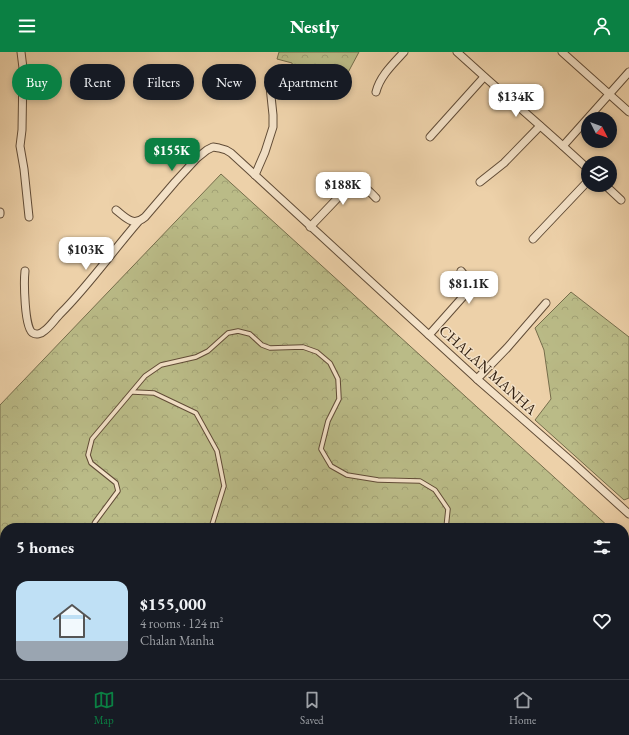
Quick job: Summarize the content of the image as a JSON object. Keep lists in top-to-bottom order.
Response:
{
  "streets": {
    "street": ["CHALAN MANHA"]
  },
  "north": "bottom right",
  "page": {
    "header": "Nestly",
    "chip": [
      "Buy",
      "Rent",
      "Filters",
      "New",
      "Apartment"
    ],
    "price": [
      "$134K",
      "$155K",
      "$188K",
      "$103K",
      "$81.1K"
    ],
    "heading": "5 homes",
    "list": [
      {
        "name": "$155,000",
        "note": "4 rooms · 124 m² · Chalan Manha"
      }
    ],
    "tabs": ["Map", "Saved", "Home"]
  }
}
